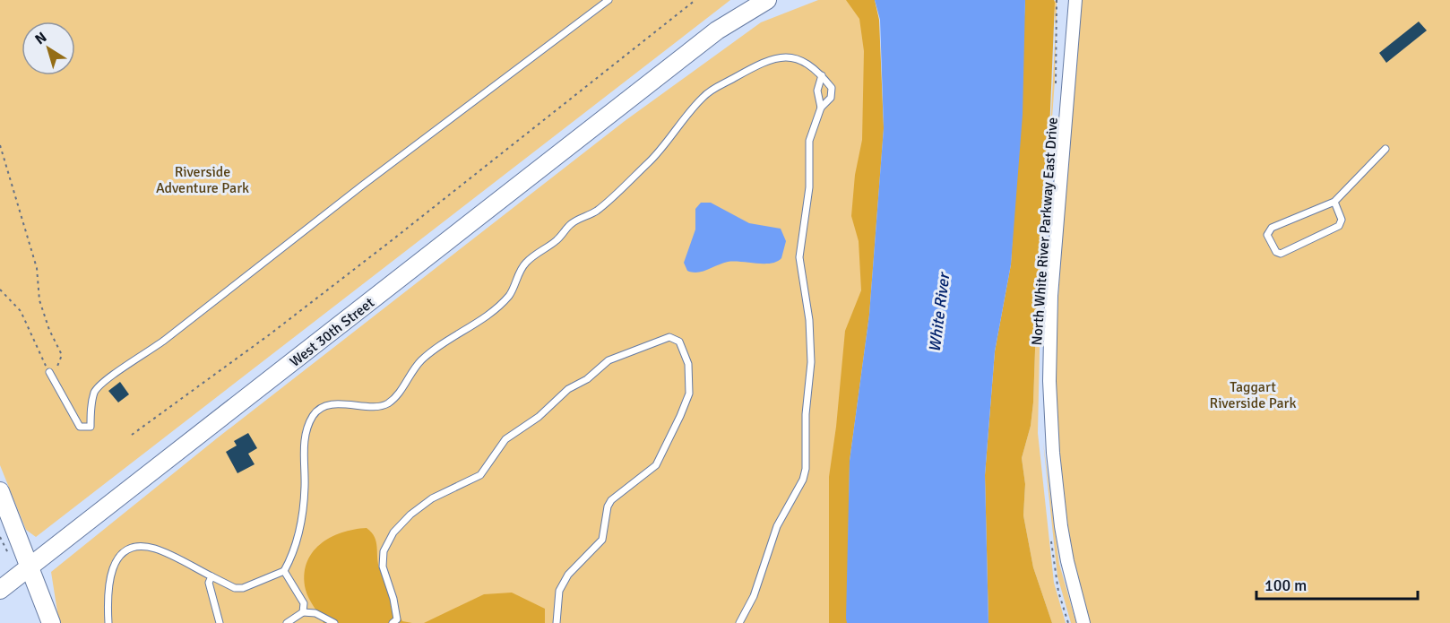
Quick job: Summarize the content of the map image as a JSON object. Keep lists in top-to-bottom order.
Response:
{
  "streets": {
    "main road": ["West 30th Street"],
    "street": ["North White River Parkway East Drive"]
  },
  "water": ["White River"],
  "parks": ["Riverside Adventure Park", "Taggart Riverside Park"],
  "scale_bar": "100 m",
  "north": "top left"
}
